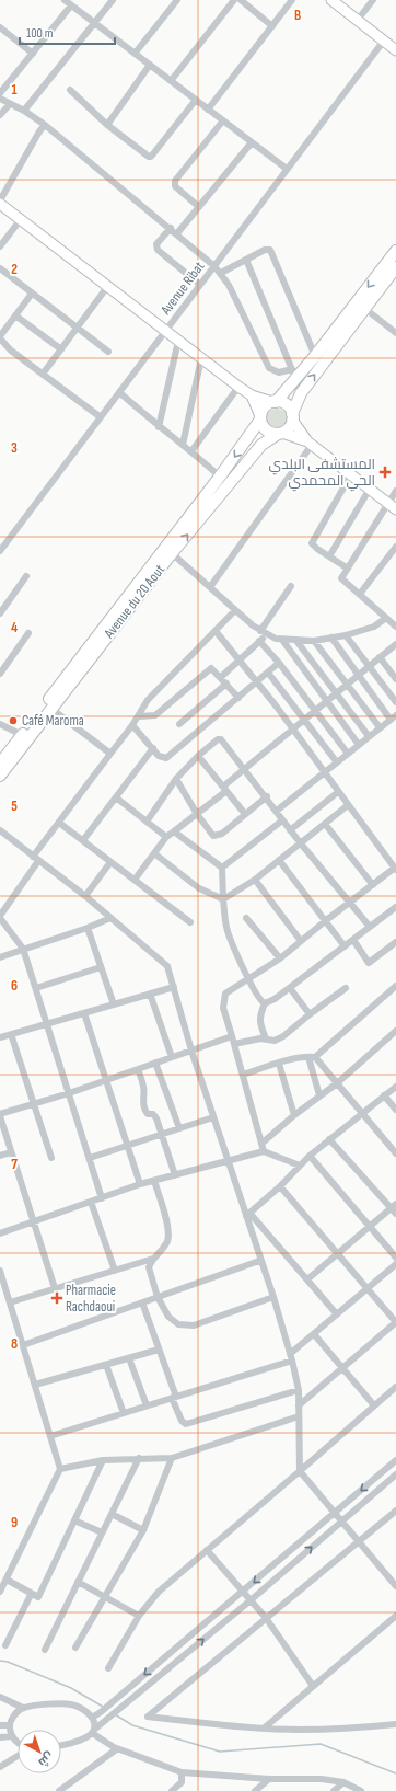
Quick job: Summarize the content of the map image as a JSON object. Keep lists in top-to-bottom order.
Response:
{
  "streets": {
    "main road": ["Avenue du 20 Aout"],
    "street": ["Avenue Ribat"]
  },
  "places": {
    "health": ["المستشفى البلدي الحي المحمدي", "Pharmacie Rachdaoui"],
    "other": ["Café Maroma"]
  },
  "scale_bar": "100 m",
  "north": "bottom right",
  "grid": {
    "columns": ["B"],
    "rows": [
      "1",
      "2",
      "3",
      "4",
      "5",
      "6",
      "7",
      "8",
      "9"
    ]
  }
}
